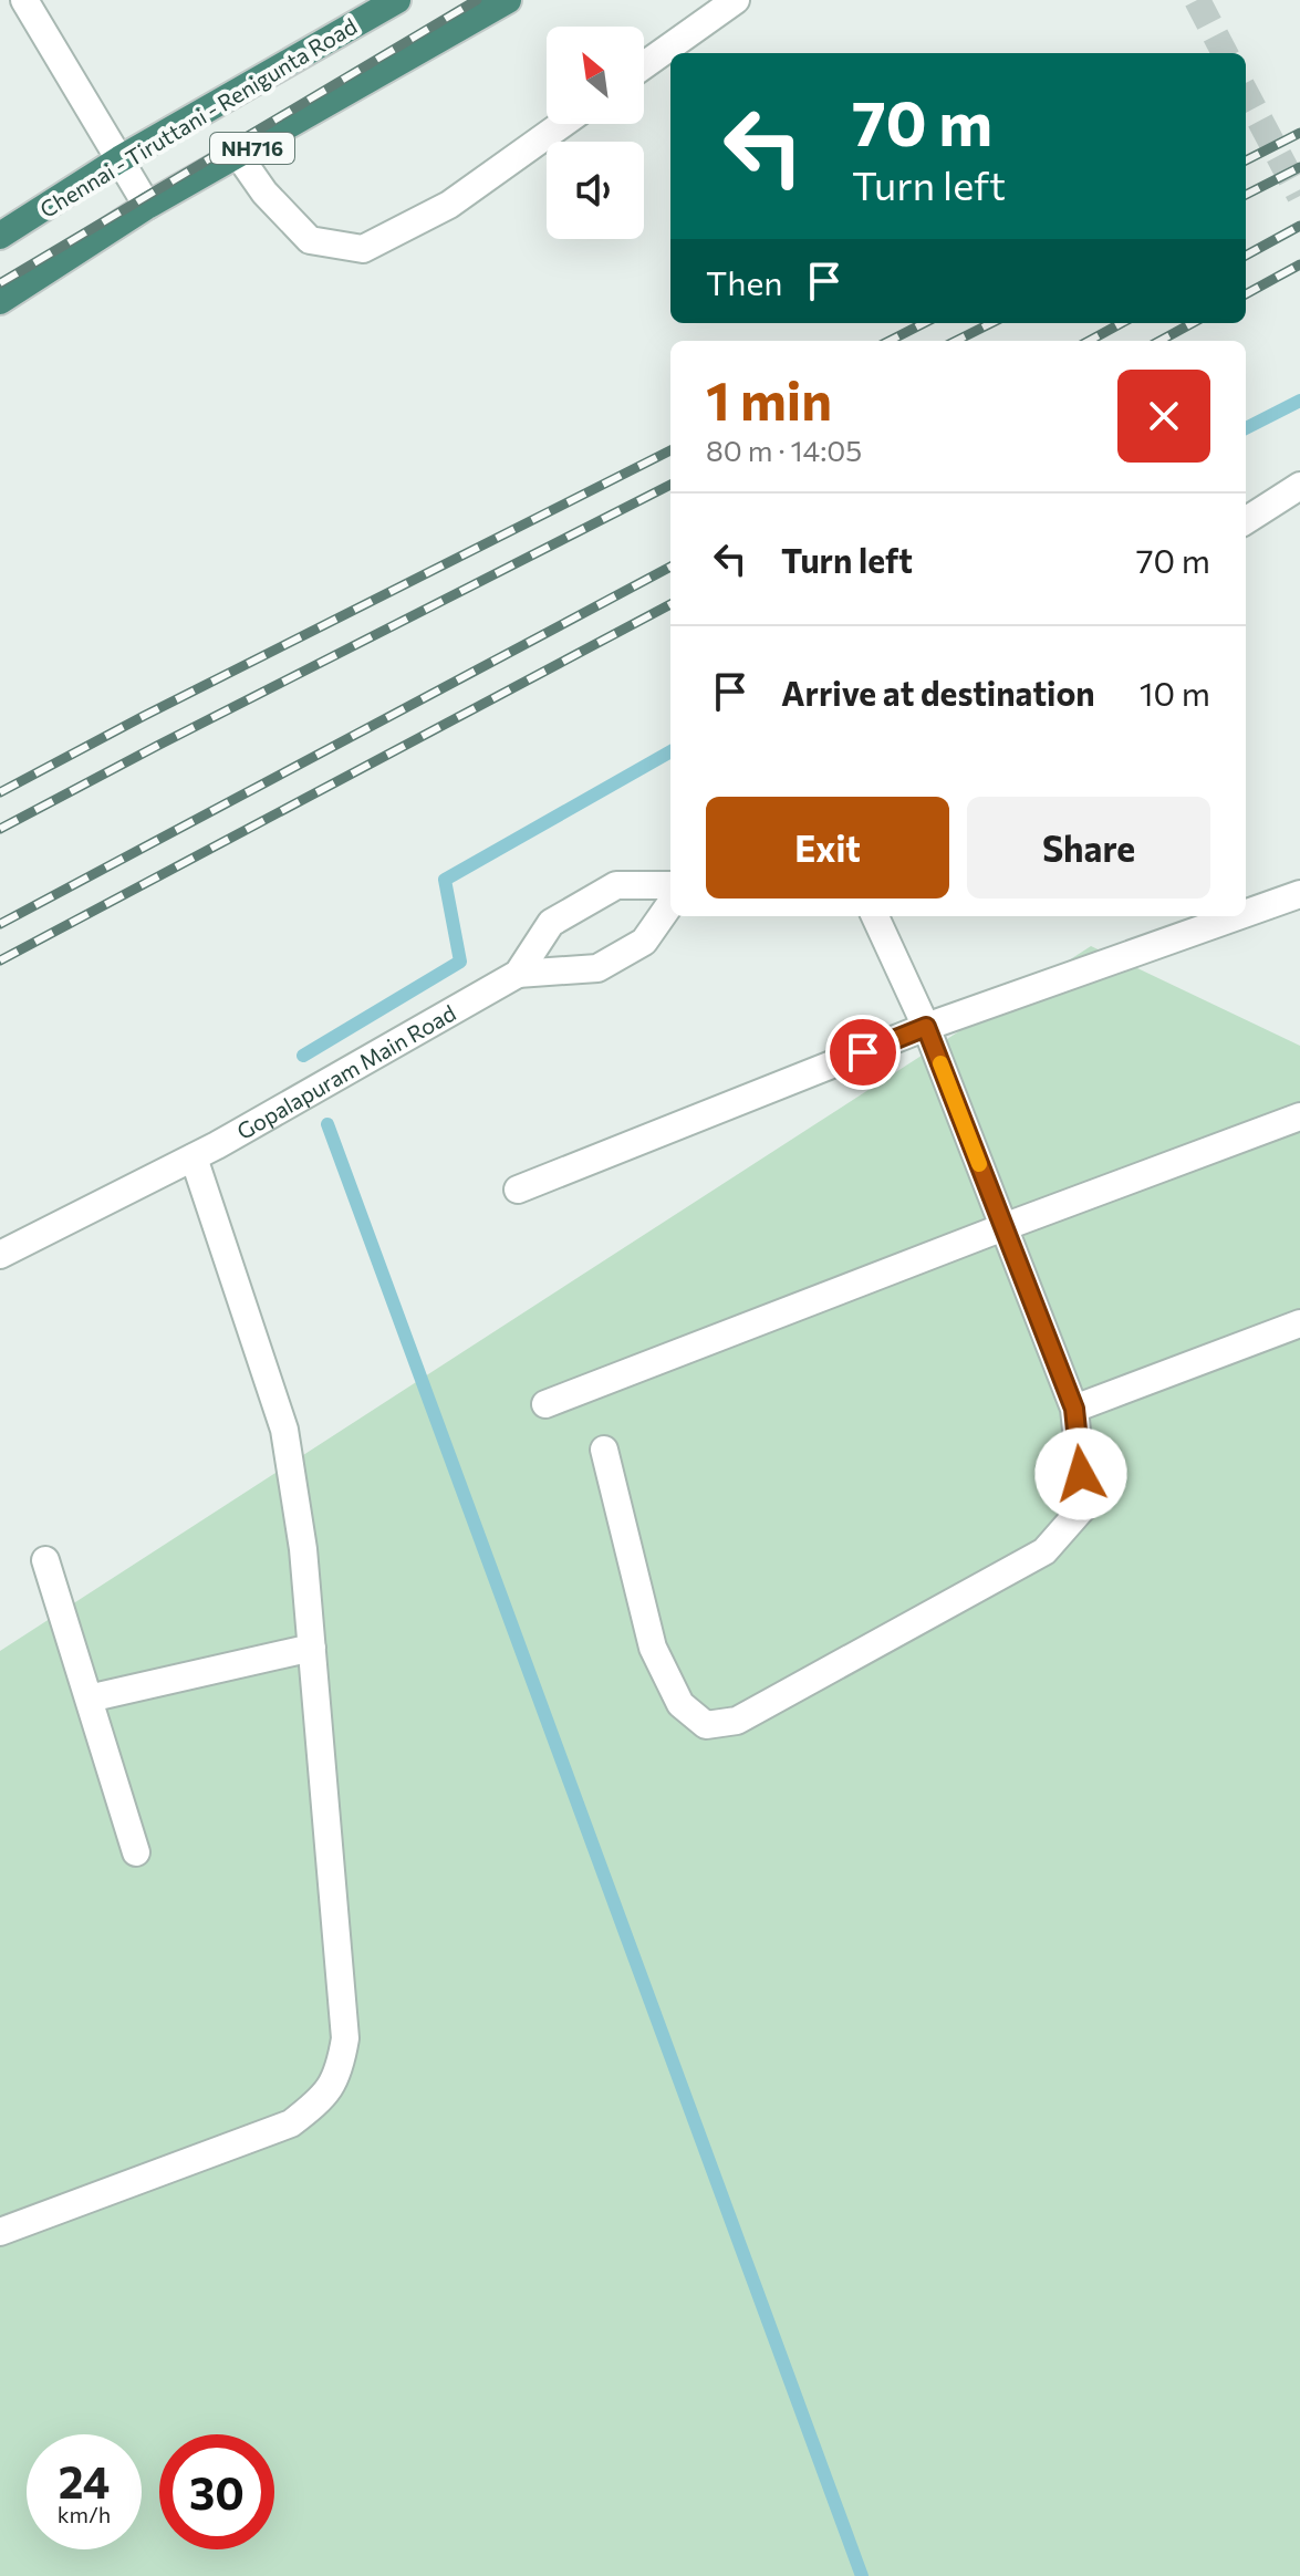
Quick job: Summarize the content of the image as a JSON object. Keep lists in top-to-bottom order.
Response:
{
  "streets": {
    "highway": ["Chennai - Tiruttani - Renigunta Road", "NH716"],
    "street": ["Gopalapuram Main Road"]
  },
  "north": "top left",
  "page": {
    "turn": ["70 m", "Turn left"],
    "then": "Then",
    "heading": ["1 min", "80 m · 14:05"],
    "list": [
      {
        "name": "Turn left",
        "value": "70 m"
      },
      {
        "name": "Arrive at destination",
        "value": "10 m"
      }
    ],
    "buttons": ["Exit", "Share"],
    "speed": "24 km/h",
    "limit": "30"
  }
}
